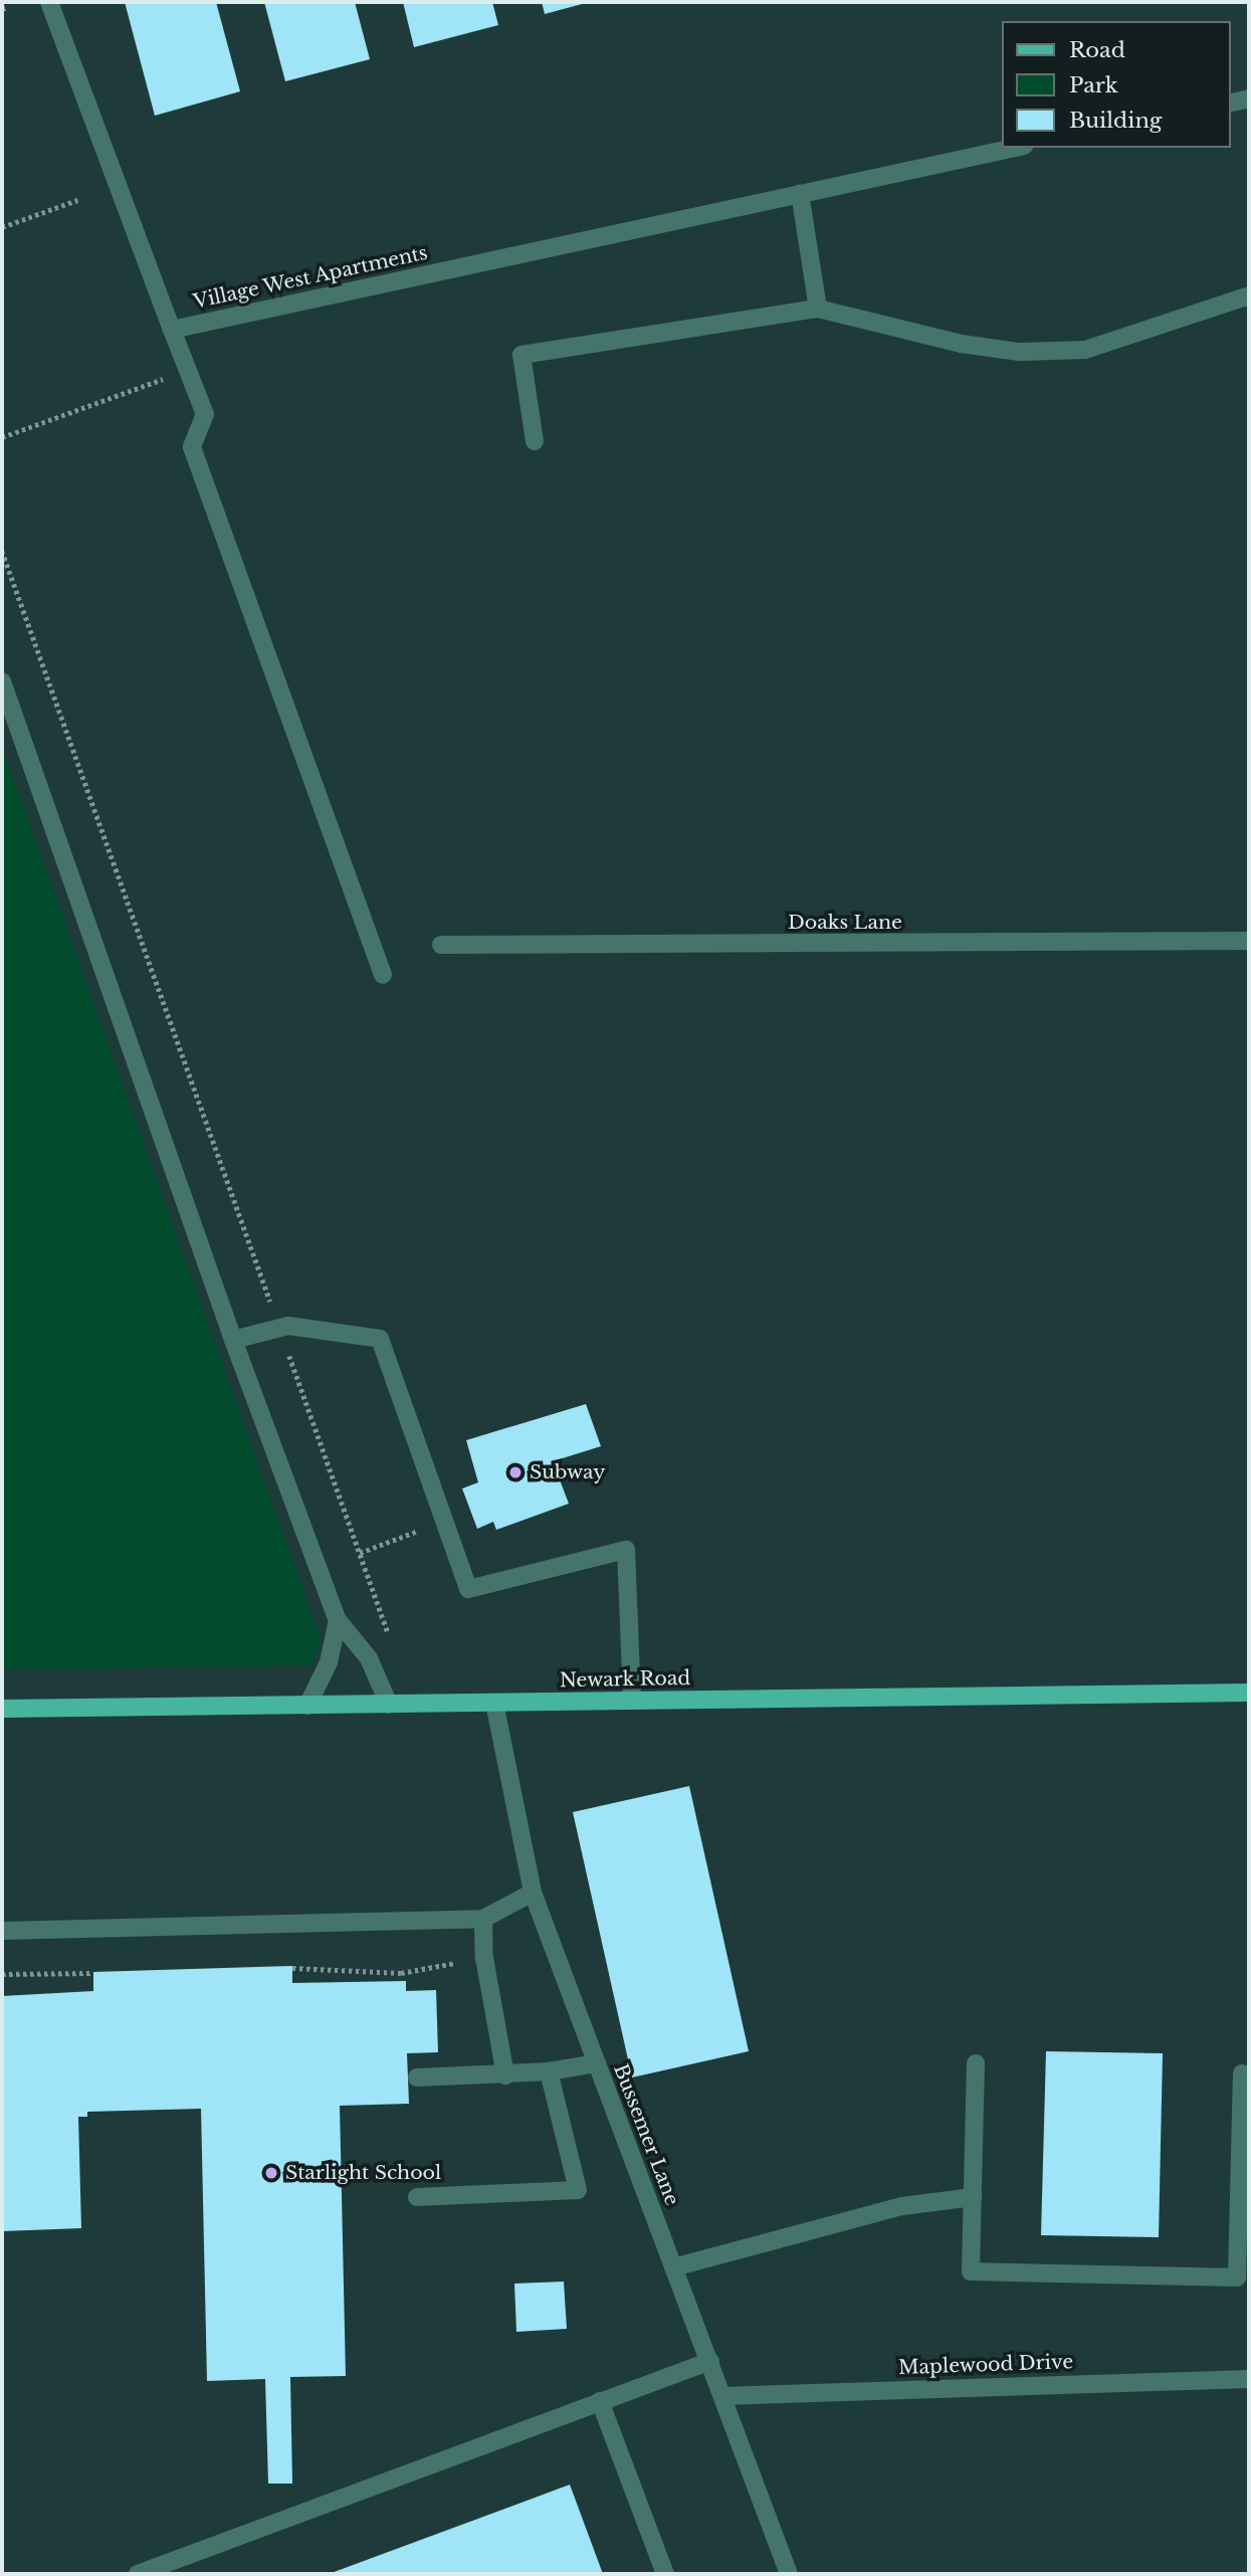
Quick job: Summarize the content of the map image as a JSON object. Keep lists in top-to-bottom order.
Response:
{
  "streets": {
    "main road": ["Newark Road"],
    "street": [
      "Village West Apartments",
      "Doaks Lane",
      "Bussemer Lane",
      "Maplewood Drive"
    ]
  },
  "crossings": [
    ["Newark Road", "Bussemer Lane"],
    ["Bussemer Lane", "Maplewood Drive"]
  ],
  "places": ["Subway", "Starlight School"],
  "legend": ["Road", "Park", "Building"]
}
